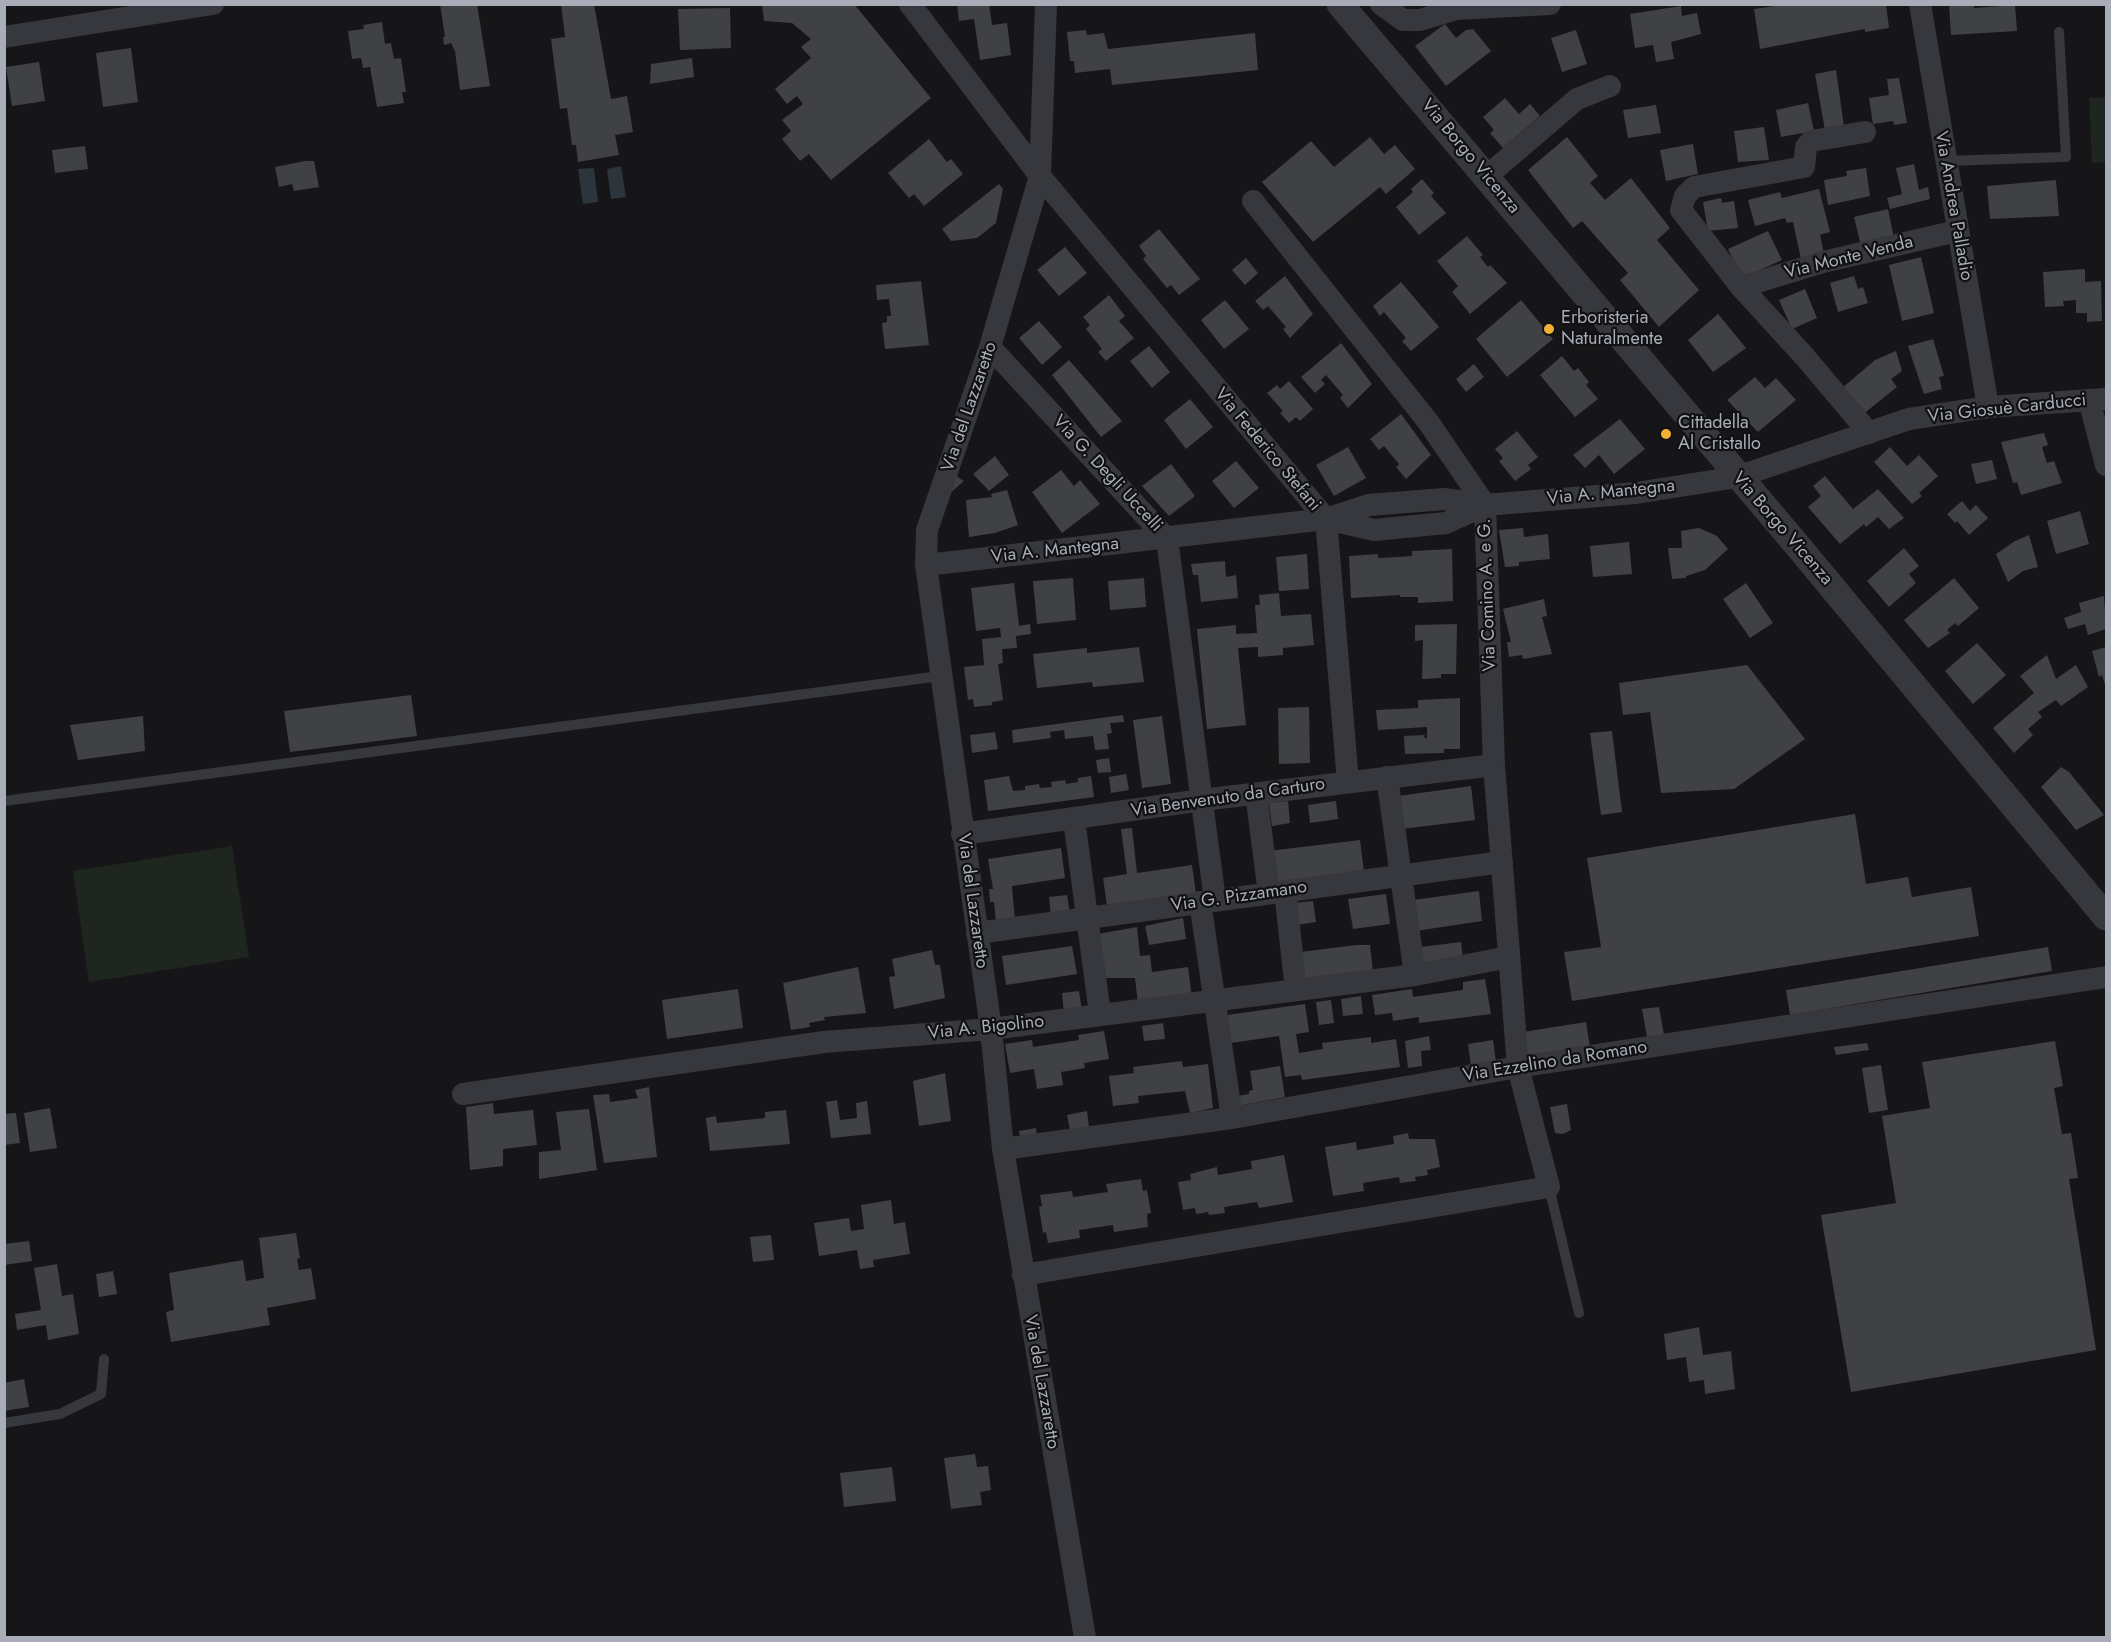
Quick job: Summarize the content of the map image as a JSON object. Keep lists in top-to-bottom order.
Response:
{
  "streets": {
    "street": [
      "Via Borgo Vicenza",
      "Via Andrea Palladio",
      "Via Monte Venda",
      "Via del Lazzaretto",
      "Via Giosuè Carducci",
      "Via Federico Stefani",
      "Via G. Degli Uccelli",
      "Via A. Mantegna",
      "Via Comino A. e G.",
      "Via Benvenuto da Carturo",
      "Via G. Pizzamano",
      "Via A. Bigolino",
      "Via Ezzelino da Romano"
    ]
  },
  "crossings": [
    ["Via Borgo Vicenza", "Via Giosuè Carducci"],
    ["Via Borgo Vicenza", "Via A. Mantegna"],
    ["Via Andrea Palladio", "Via Monte Venda"],
    ["Via Andrea Palladio", "Via Giosuè Carducci"],
    ["Via del Lazzaretto", "Via Federico Stefani"],
    ["Via del Lazzaretto", "Via G. Degli Uccelli"],
    ["Via del Lazzaretto", "Via A. Mantegna"],
    ["Via del Lazzaretto", "Via Benvenuto da Carturo"],
    ["Via del Lazzaretto", "Via G. Pizzamano"],
    ["Via del Lazzaretto", "Via A. Bigolino"],
    ["Via del Lazzaretto", "Via Ezzelino da Romano"],
    ["Via Giosuè Carducci", "Via A. Mantegna"],
    ["Via Federico Stefani", "Via A. Mantegna"],
    ["Via Federico Stefani", "Via Benvenuto da Carturo"],
    ["Via G. Degli Uccelli", "Via A. Mantegna"],
    ["Via G. Degli Uccelli", "Via Benvenuto da Carturo"],
    ["Via G. Degli Uccelli", "Via G. Pizzamano"],
    ["Via G. Degli Uccelli", "Via A. Bigolino"],
    ["Via G. Degli Uccelli", "Via Ezzelino da Romano"],
    ["Via A. Mantegna", "Via Comino A. e G."],
    ["Via Comino A. e G.", "Via Benvenuto da Carturo"],
    ["Via Comino A. e G.", "Via G. Pizzamano"],
    ["Via Comino A. e G.", "Via A. Bigolino"],
    ["Via Comino A. e G.", "Via Ezzelino da Romano"]
  ],
  "places": ["Erboristeria Naturalmente", "Cittadella Al Cristallo"]
}
